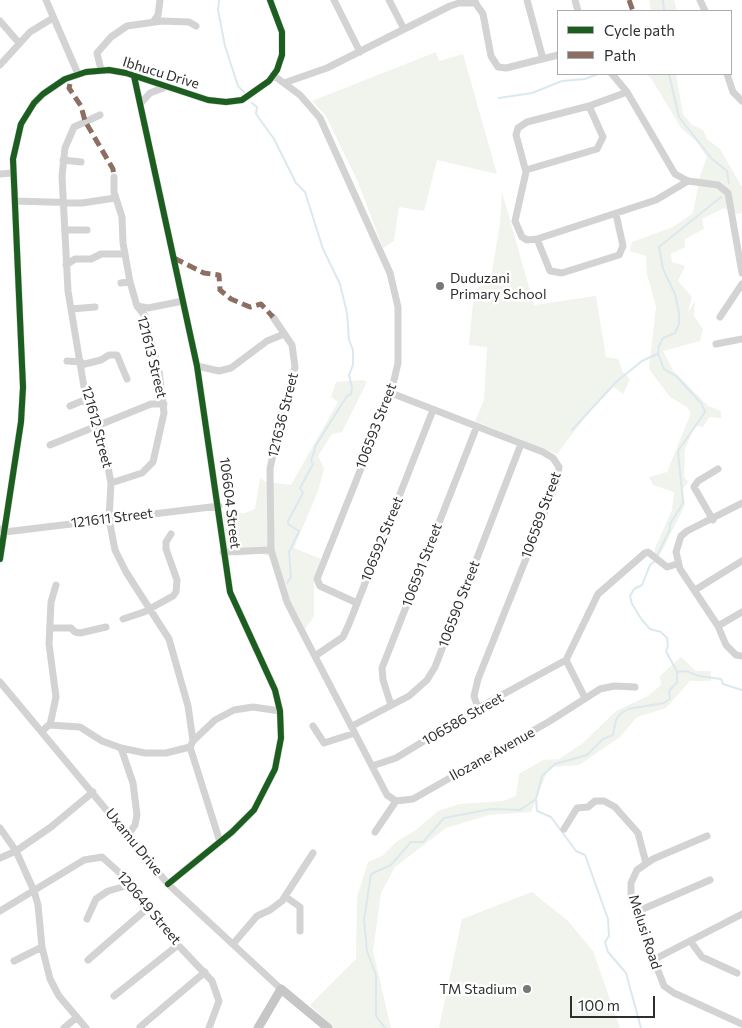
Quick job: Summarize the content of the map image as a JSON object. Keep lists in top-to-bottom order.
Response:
{
  "streets": {
    "street": [
      "Ibhucu Drive",
      "121613 Street",
      "121636 Street",
      "106593 Street",
      "121612 Street",
      "106604 Street",
      "106589 Street",
      "121611 Street",
      "106592 Street",
      "106591 Street",
      "106590 Street",
      "106586 Street",
      "Ilozane Avenue",
      "Uxamu Drive",
      "120649 Street",
      "Melusi Road"
    ]
  },
  "crossings": [
    ["Ibhucu Drive", "106593 Street"],
    ["Ibhucu Drive", "106604 Street"],
    ["Ibhucu Drive", "121611 Street"],
    ["121613 Street", "121612 Street"],
    ["106593 Street", "106589 Street"],
    ["106593 Street", "106592 Street"],
    ["121612 Street", "106604 Street"],
    ["121612 Street", "121611 Street"],
    ["106604 Street", "121611 Street"],
    ["106604 Street", "Uxamu Drive"],
    ["106589 Street", "106592 Street"],
    ["106589 Street", "106591 Street"],
    ["106589 Street", "106590 Street"],
    ["106589 Street", "106586 Street"],
    ["106591 Street", "106590 Street"]
  ],
  "places": ["Duduzani Primary School", "TM Stadium"],
  "legend": ["Cycle path", "Path"],
  "scale_bar": "100 m"
}
